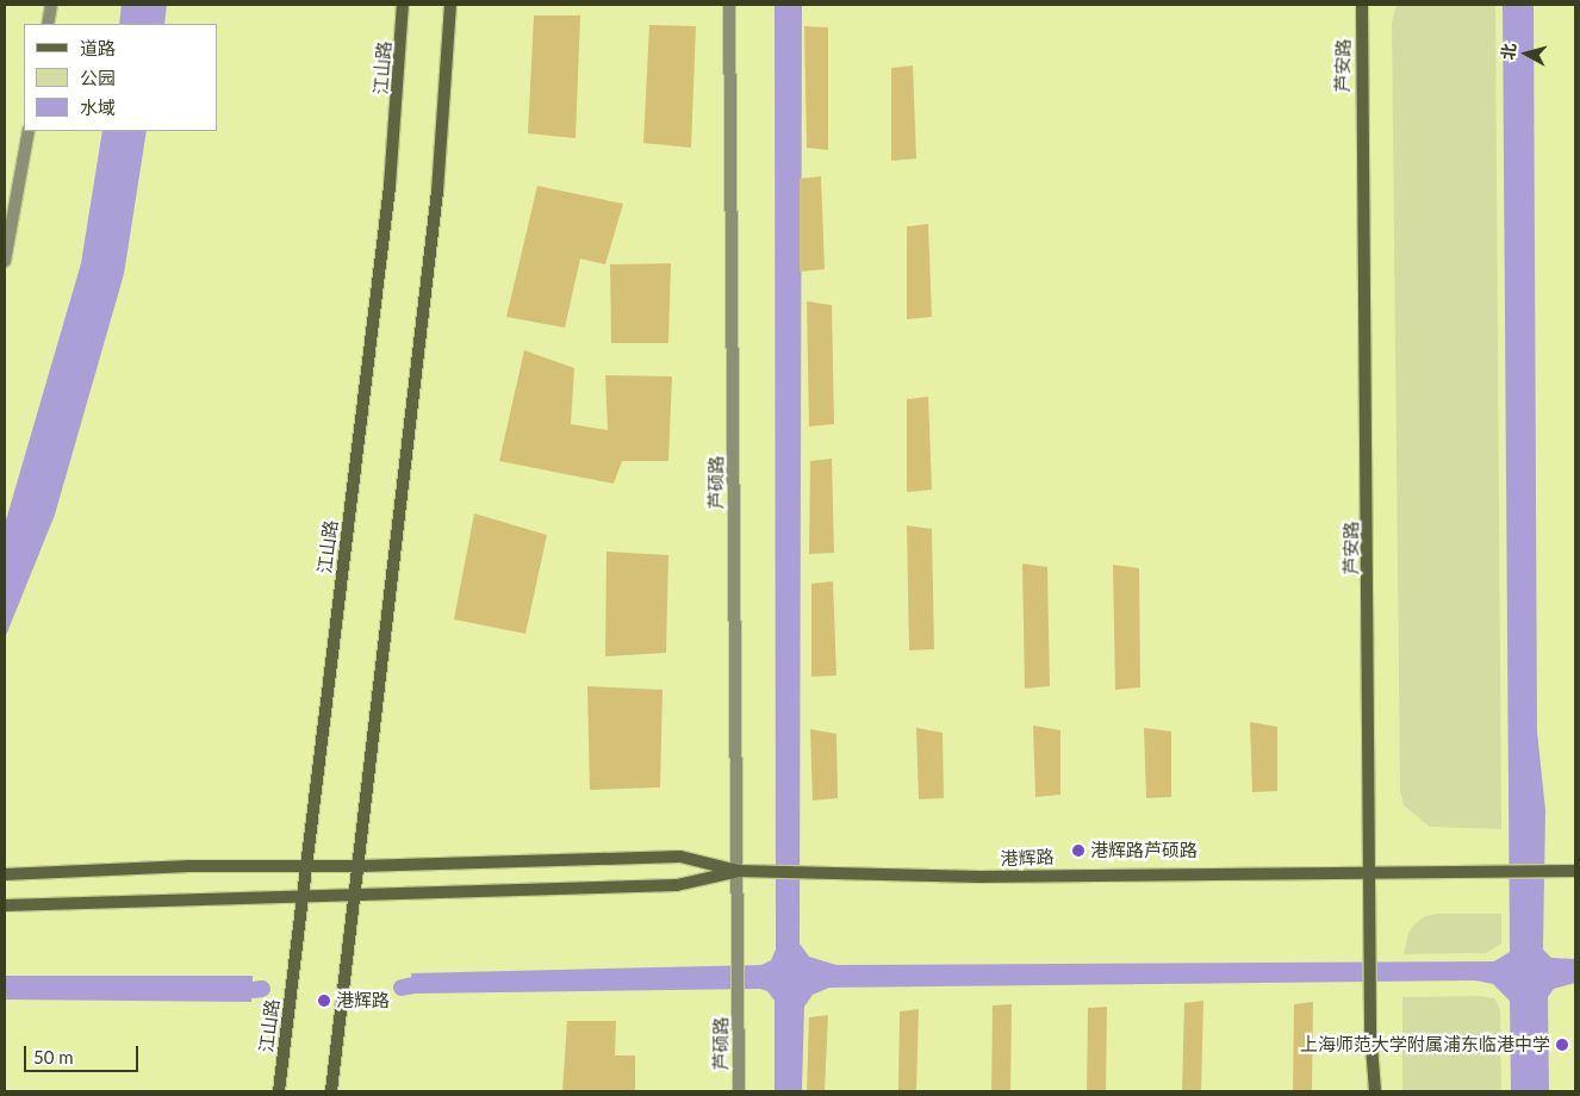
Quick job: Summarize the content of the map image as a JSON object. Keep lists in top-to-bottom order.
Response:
{
  "streets": {
    "main road": ["芦安路", "江山路", "港辉路"],
    "street": ["芦硕路"]
  },
  "crossings": [
    ["芦安路", "港辉路"],
    ["江山路", "港辉路"],
    ["芦硕路", "港辉路"]
  ],
  "places": ["港辉路芦硕路", "港辉路", "上海师范大学附属浦东临港中学"],
  "legend": ["道路", "公园", "水域"],
  "scale_bar": "50 m",
  "north": "left"
}
